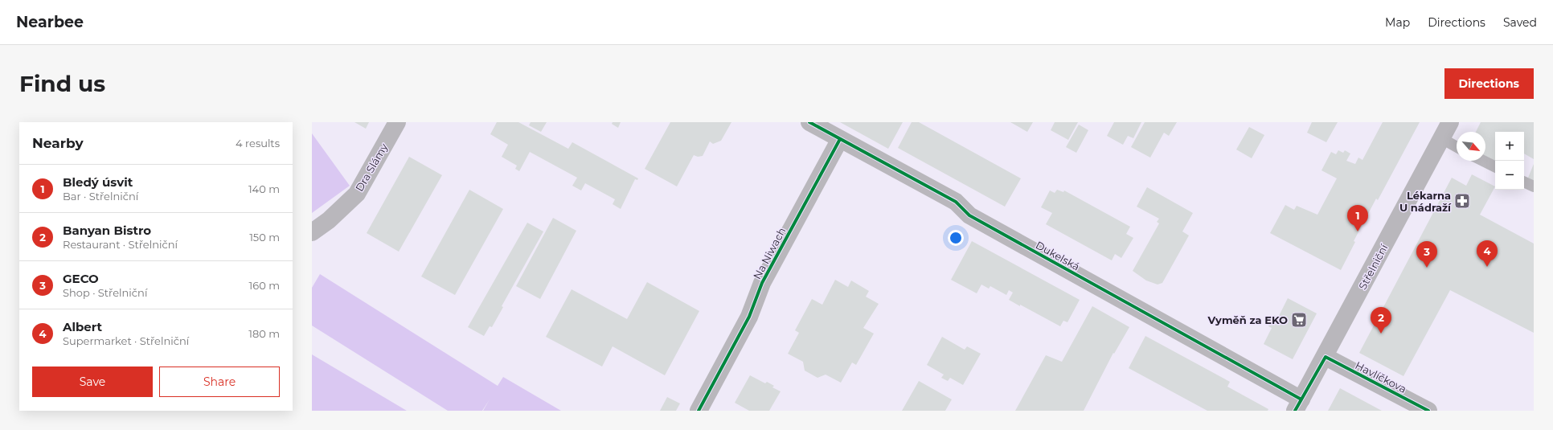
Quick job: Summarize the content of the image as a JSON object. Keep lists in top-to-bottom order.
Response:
{
  "streets": {
    "street": [
      "Dra Slámy",
      "Na Niwach",
      "Dukelská",
      "Střelniční",
      "Havlíčkova"
    ]
  },
  "crossings": [
    ["Na Niwach", "Dukelská"],
    ["Dukelská", "Střelniční"],
    ["Střelniční", "Havlíčkova"]
  ],
  "places": {
    "pharmacy": ["Lékarna U nádraží"],
    "supermarket": ["Vyměň za EKO"]
  },
  "north": "bottom right",
  "page": {
    "header": "Nearbee",
    "nav": ["Map", "Directions", "Saved"],
    "buttons": [
      "Directions",
      ["Save", "Share"]
    ],
    "title": "Find us",
    "heading": ["Nearby", "4 results"],
    "map_buttons": ["+", "−"],
    "list": [
      {
        "mark": "1",
        "name": "Bledý úsvit",
        "note": "Bar · Střelniční",
        "value": "140 m"
      },
      {
        "mark": "2",
        "name": "Banyan Bistro",
        "note": "Restaurant · Střelniční",
        "value": "150 m"
      },
      {
        "mark": "3",
        "name": "GECO",
        "note": "Shop · Střelniční",
        "value": "160 m"
      },
      {
        "mark": "4",
        "name": "Albert",
        "note": "Supermarket · Střelniční",
        "value": "180 m"
      }
    ],
    "pins": [
      "1",
      "4",
      "3",
      "2"
    ]
  }
}
